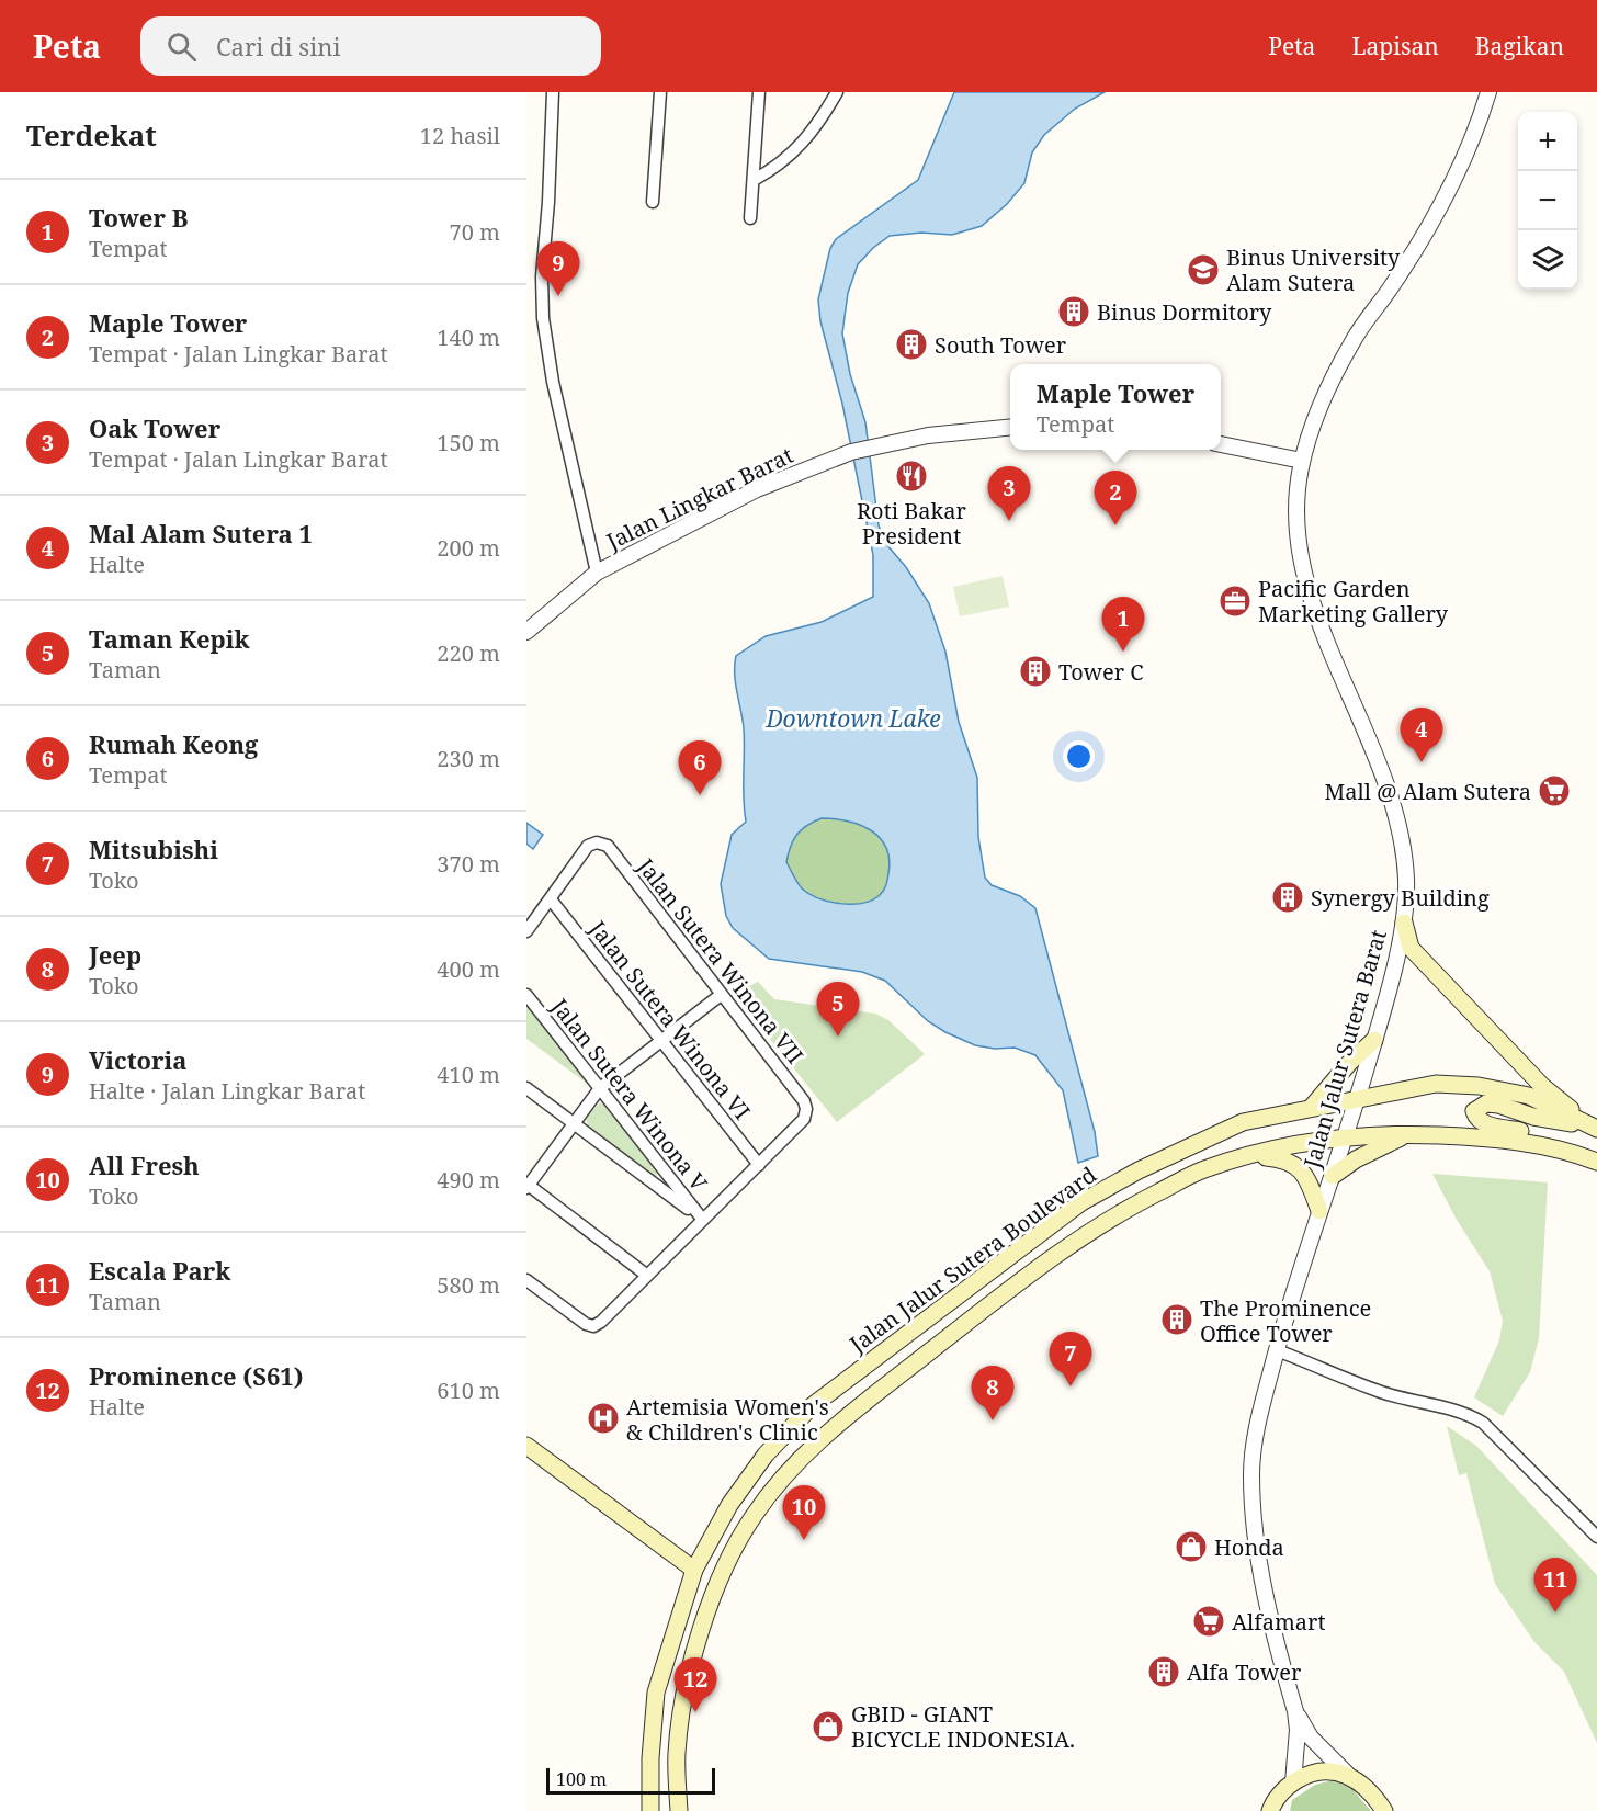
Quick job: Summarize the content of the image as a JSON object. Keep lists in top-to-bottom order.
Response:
{
  "streets": {
    "main road": ["Jalan Jalur Sutera Barat", "Jalan Jalur Sutera Boulevard"],
    "street": [
      "Jalan Lingkar Barat",
      "Jalan Sutera Winona VII",
      "Jalan Sutera Winona VI",
      "Jalan Sutera Winona V"
    ]
  },
  "crossings": [
    ["Jalan Sutera Winona VII", "Jalan Sutera Winona VI"],
    ["Jalan Jalur Sutera Barat", "Jalan Jalur Sutera Boulevard"]
  ],
  "water": ["Downtown Lake"],
  "places": {
    "school or university": ["Binus University Alam Sutera"],
    "building": [
      "Binus Dormitory",
      "South Tower",
      "Tower C",
      "Synergy Building",
      "The Prominence Office Tower",
      "Alfa Tower"
    ],
    "restaurant": ["Roti Bakar President"],
    "office": ["Pacific Garden Marketing Gallery"],
    "supermarket": ["Mall @ Alam Sutera", "Alfamart"],
    "hospital": ["Artemisia Women's & Children's Clinic"],
    "shop": ["Honda", "GBID - GIANT BICYCLE INDONESIA."]
  },
  "scale_bar": "100 m",
  "page": {
    "header": "Peta",
    "search": "Cari di sini",
    "nav": ["Peta", "Lapisan", "Bagikan"],
    "heading": ["Terdekat", "12 hasil"],
    "map_buttons": ["+", "−"],
    "list": [
      {
        "mark": "1",
        "name": "Tower B",
        "note": "Tempat",
        "value": "70 m"
      },
      {
        "mark": "2",
        "name": "Maple Tower",
        "note": "Tempat · Jalan Lingkar Barat",
        "value": "140 m"
      },
      {
        "mark": "3",
        "name": "Oak Tower",
        "note": "Tempat · Jalan Lingkar Barat",
        "value": "150 m"
      },
      {
        "mark": "4",
        "name": "Mal Alam Sutera 1",
        "note": "Halte",
        "value": "200 m"
      },
      {
        "mark": "5",
        "name": "Taman Kepik",
        "note": "Taman",
        "value": "220 m"
      },
      {
        "mark": "6",
        "name": "Rumah Keong",
        "note": "Tempat",
        "value": "230 m"
      },
      {
        "mark": "7",
        "name": "Mitsubishi",
        "note": "Toko",
        "value": "370 m"
      },
      {
        "mark": "8",
        "name": "Jeep",
        "note": "Toko",
        "value": "400 m"
      },
      {
        "mark": "9",
        "name": "Victoria",
        "note": "Halte · Jalan Lingkar Barat",
        "value": "410 m"
      },
      {
        "mark": "10",
        "name": "All Fresh",
        "note": "Toko",
        "value": "490 m"
      },
      {
        "mark": "11",
        "name": "Escala Park",
        "note": "Taman",
        "value": "580 m"
      },
      {
        "mark": "12",
        "name": "Prominence (S61)",
        "note": "Halte",
        "value": "610 m"
      }
    ],
    "pins": [
      "9",
      "3",
      "2",
      "1",
      "4",
      "6",
      "5",
      "7",
      "8",
      "10",
      "11",
      "12"
    ],
    "popup": ["Maple Tower", "Tempat"],
    "scale": "100 m"
  }
}
